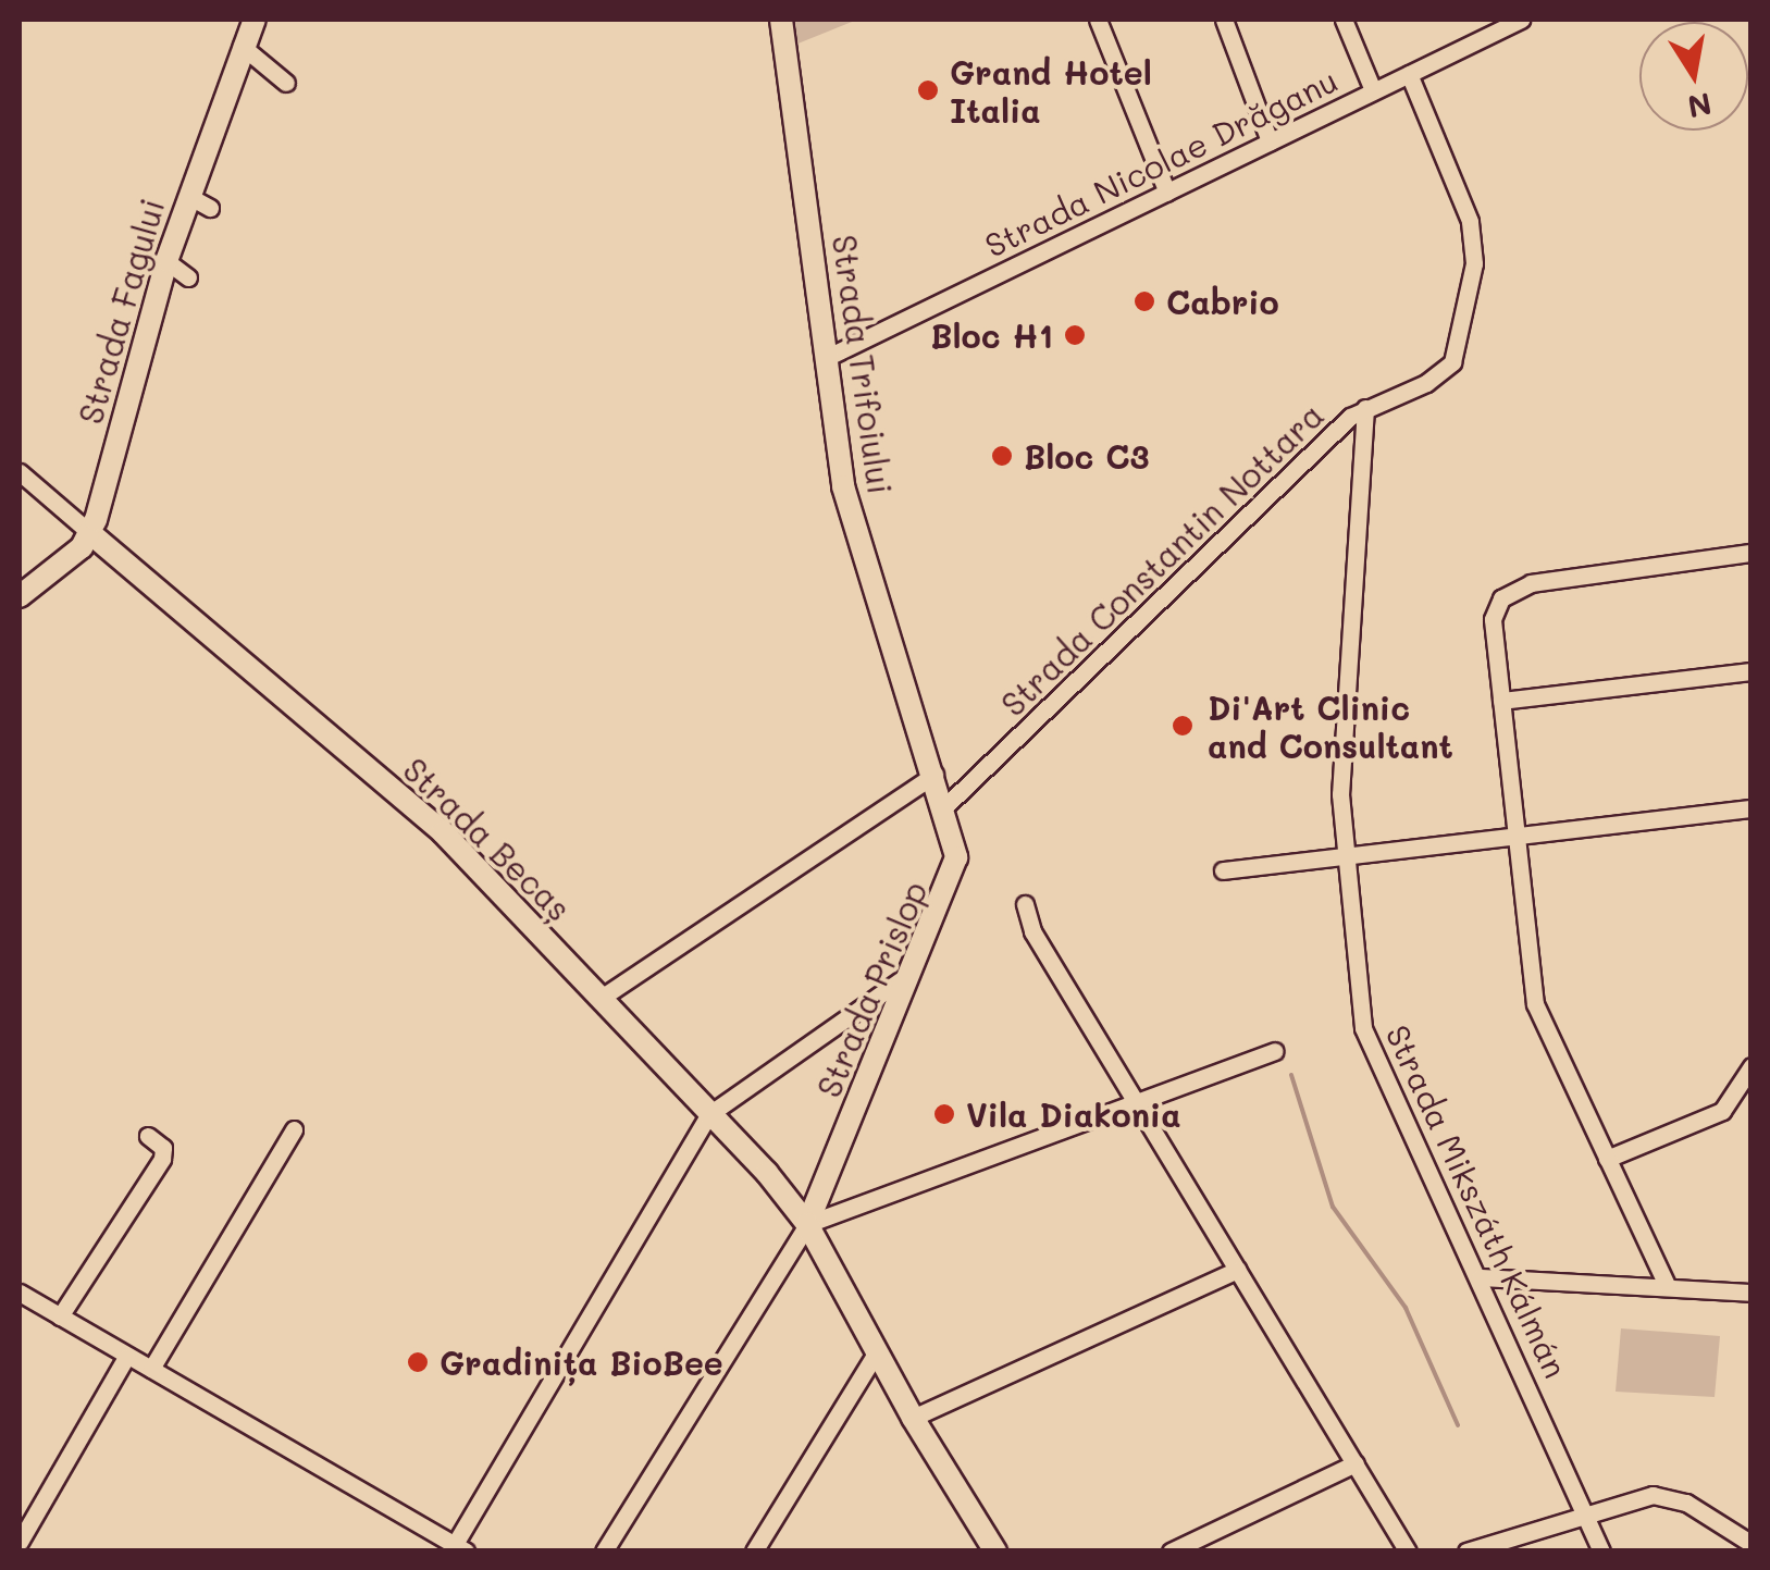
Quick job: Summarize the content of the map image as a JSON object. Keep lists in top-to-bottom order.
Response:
{
  "streets": {
    "main road": [
      "Strada Fagului",
      "Strada Trifoiului",
      "Strada Becaș",
      "Strada Prislop"
    ],
    "street": ["Strada Nicolae Drăganu", "Strada Constantin Nottara", "Strada Mikszáth Kálmán"]
  },
  "crossings": [
    ["Strada Nicolae Drăganu", "Strada Trifoiului"],
    ["Strada Nicolae Drăganu", "Strada Constantin Nottara"],
    ["Strada Fagului", "Strada Becaș"],
    ["Strada Trifoiului", "Strada Prislop"],
    ["Strada Constantin Nottara", "Strada Prislop"],
    ["Strada Constantin Nottara", "Strada Mikszáth Kálmán"],
    ["Strada Becaș", "Strada Prislop"]
  ],
  "places": [
    "Grand Hotel Italia",
    "Cabrio",
    "Bloc H1",
    "Bloc C3",
    "Di'Art Clinic and Consultant",
    "Vila Diakonia",
    "Gradinița BioBee"
  ],
  "north": "bottom"
}
